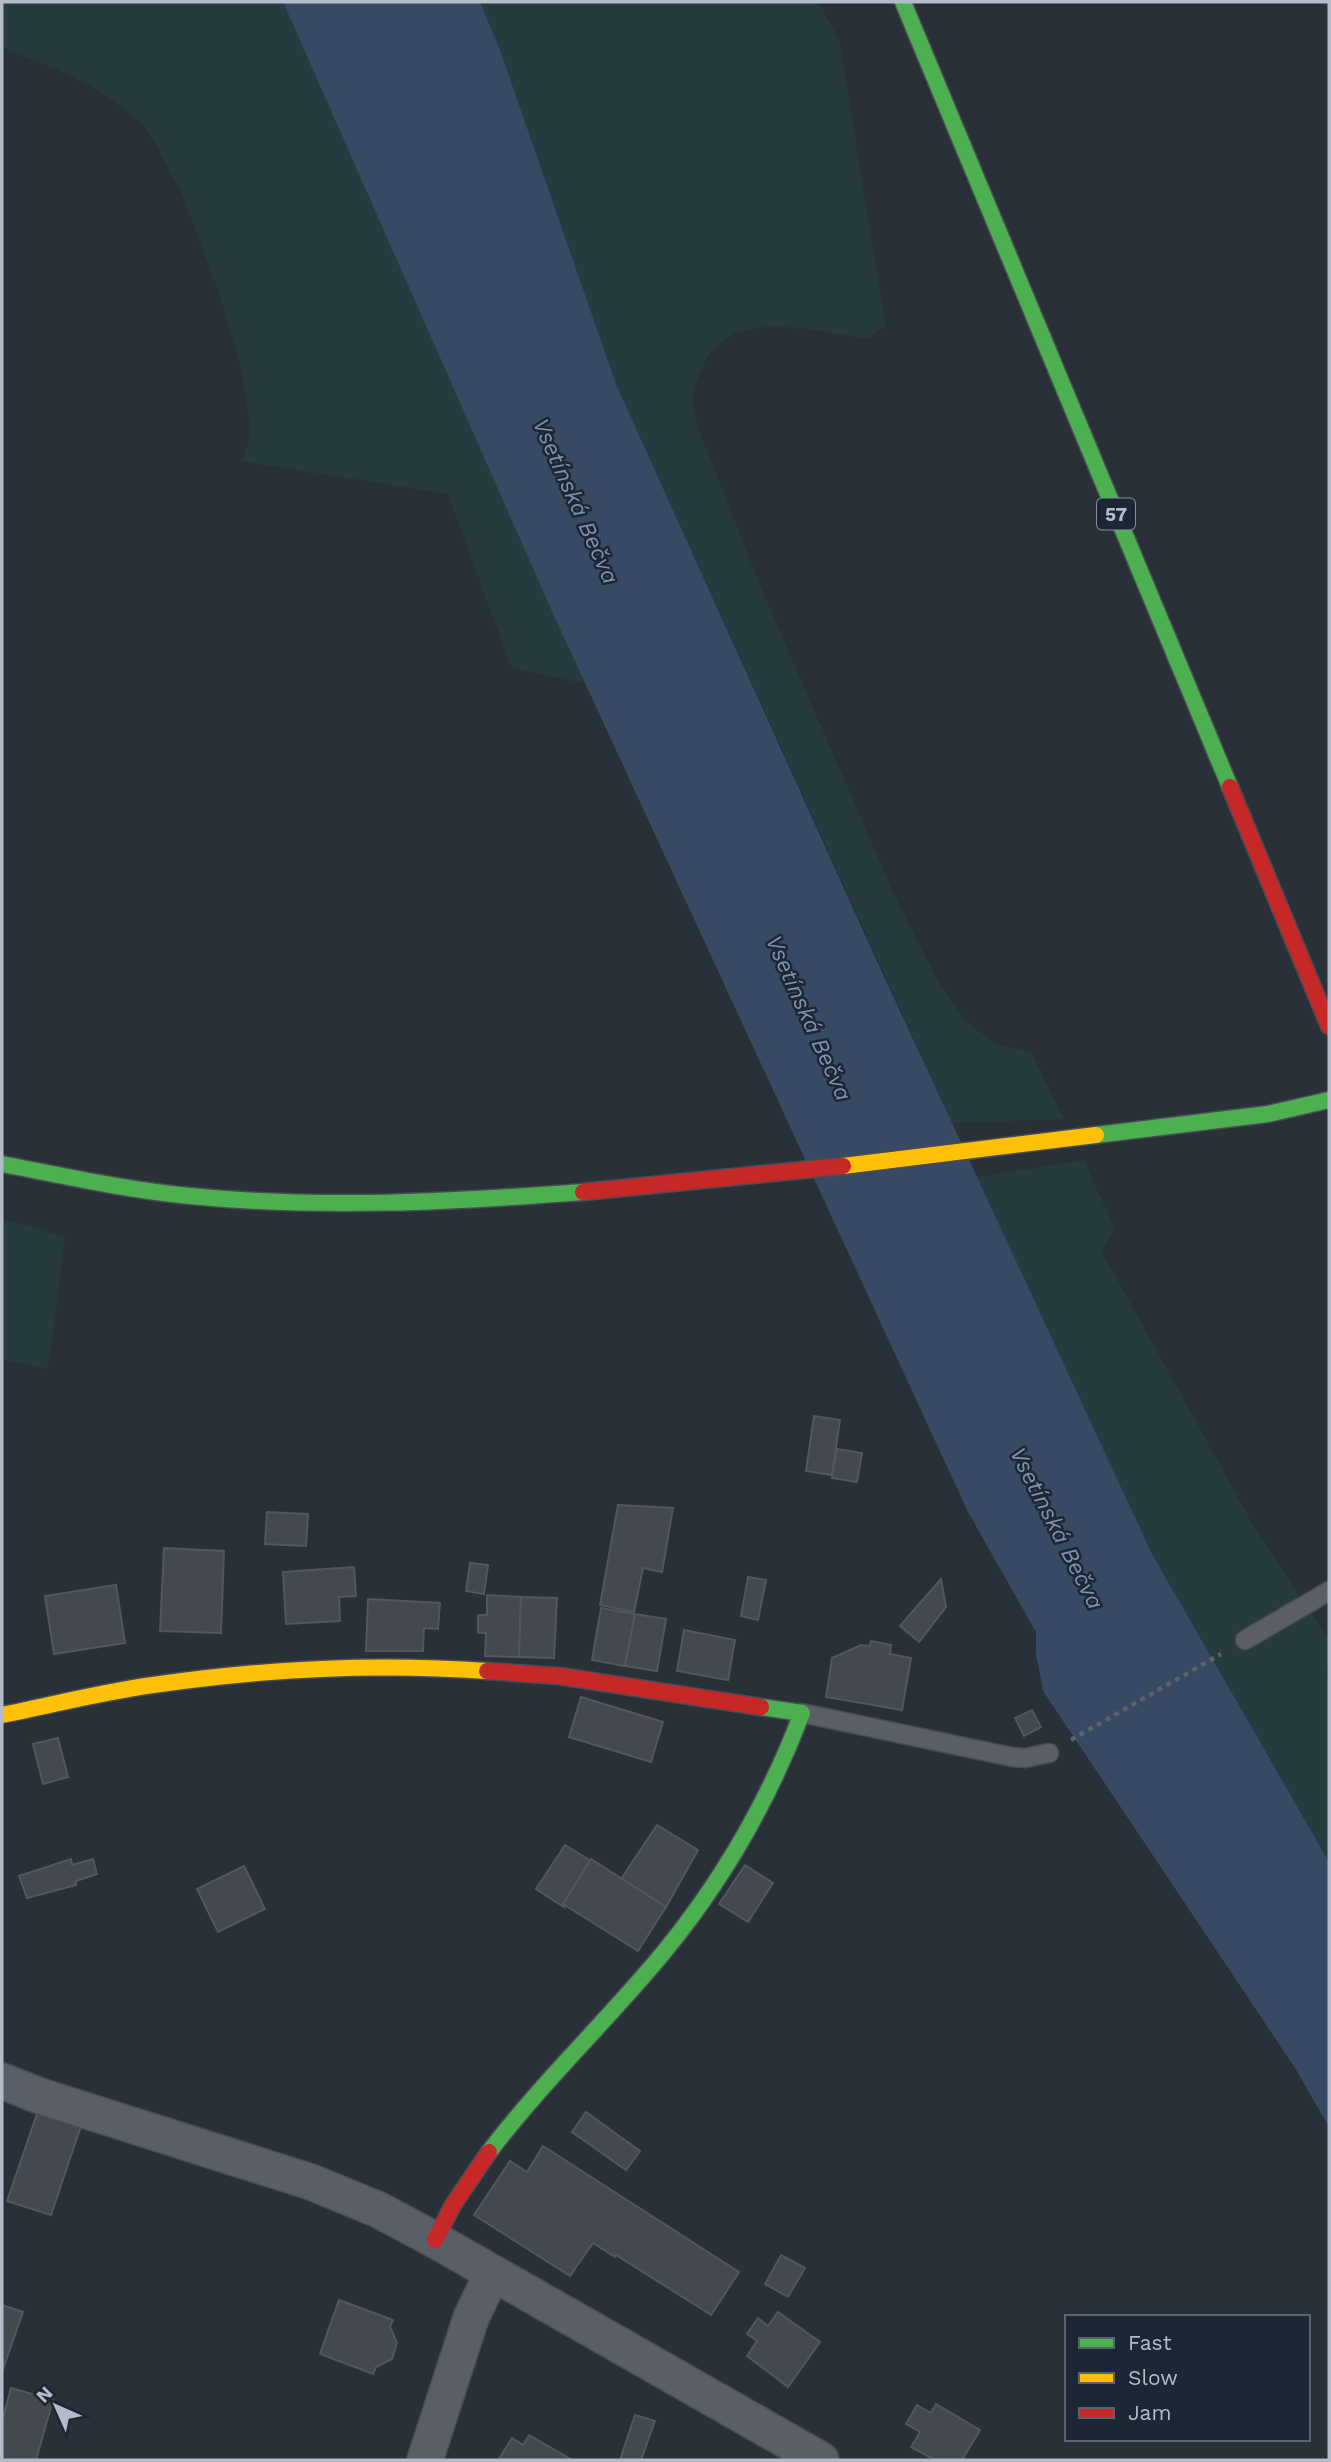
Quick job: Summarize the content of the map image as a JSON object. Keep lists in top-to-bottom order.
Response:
{
  "streets": {
    "street": ["57"]
  },
  "water": ["Vsetínská Bečva"],
  "legend": ["Fast", "Slow", "Jam"],
  "north": "top left"
}
